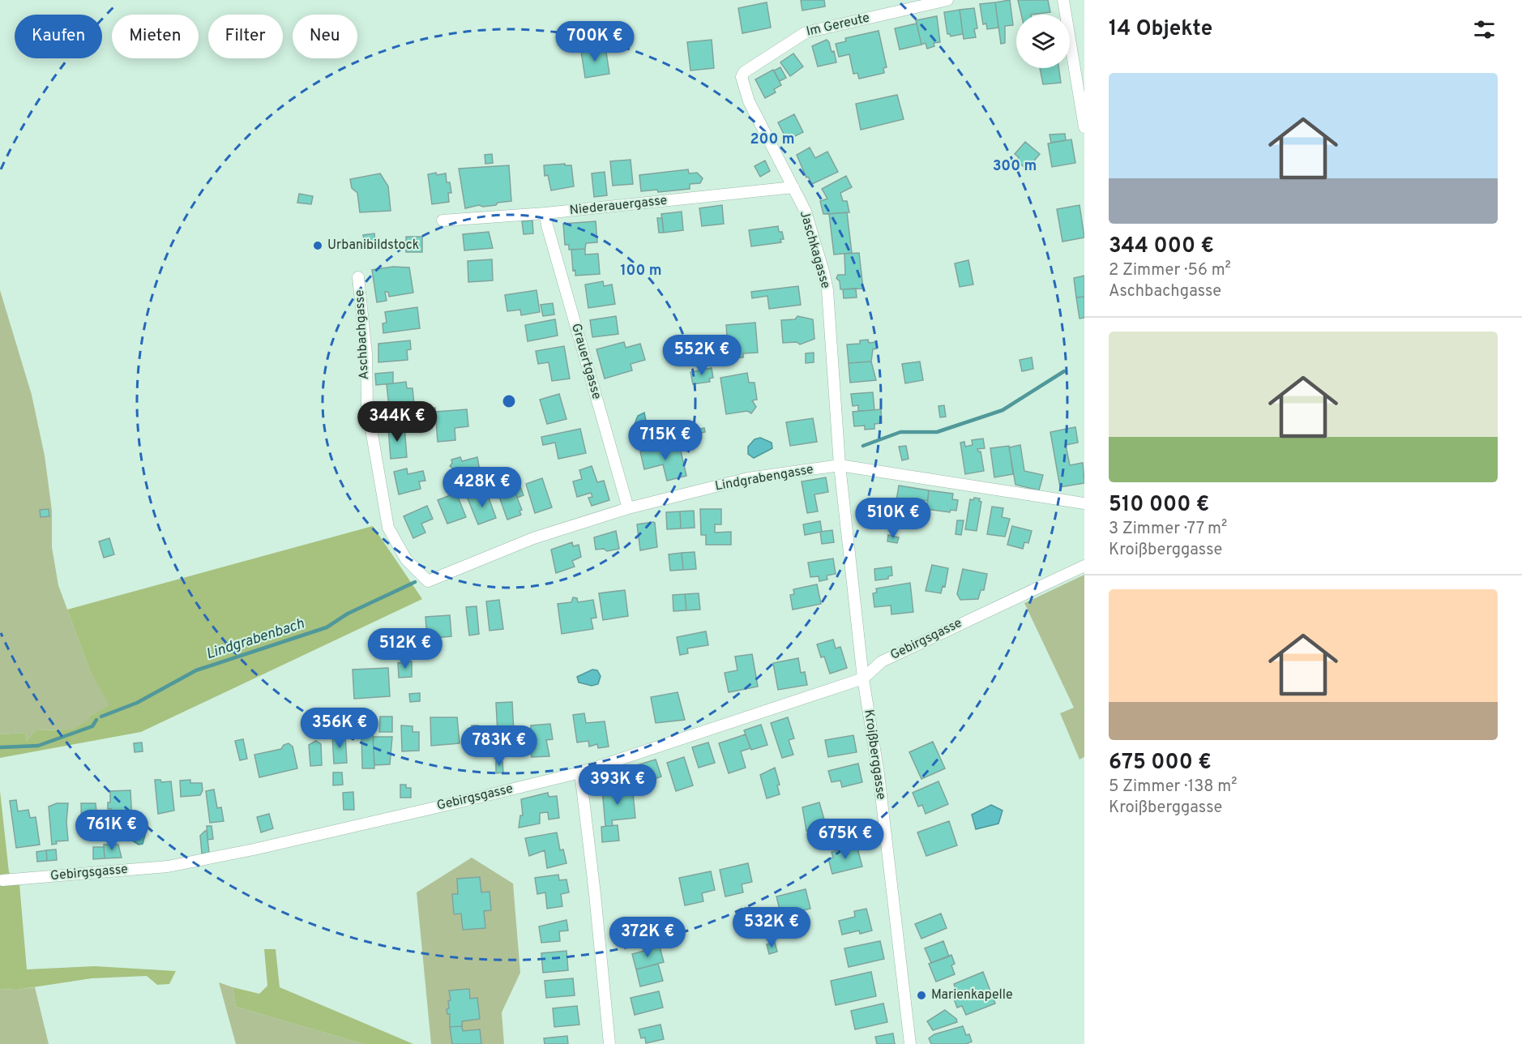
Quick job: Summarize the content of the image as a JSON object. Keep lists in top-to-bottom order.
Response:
{
  "streets": {
    "street": [
      "Im Gereute",
      "Niederauergasse",
      "Jaschkagasse",
      "Aschbachgasse",
      "Grauertgasse",
      "Lindgrabengasse",
      "Gebirgsgasse",
      "Kroißberggasse"
    ]
  },
  "crossings": [
    ["Im Gereute", "Jaschkagasse"],
    ["Niederauergasse", "Jaschkagasse"],
    ["Niederauergasse", "Grauertgasse"],
    ["Jaschkagasse", "Lindgrabengasse"],
    ["Jaschkagasse", "Kroißberggasse"],
    ["Aschbachgasse", "Lindgrabengasse"],
    ["Grauertgasse", "Lindgrabengasse"],
    ["Lindgrabengasse", "Kroißberggasse"],
    ["Gebirgsgasse", "Kroißberggasse"]
  ],
  "water": ["Lindgrabenbach"],
  "places": ["Urbanibildstock", "Marienkapelle"],
  "page": {
    "heading": "14 Objekte",
    "chip": [
      "Kaufen",
      "Mieten",
      "Filter",
      "Neu"
    ],
    "price": [
      "700K €",
      "552K €",
      "344K €",
      "715K €",
      "428K €",
      "510K €",
      "512K €",
      "356K €",
      "783K €",
      "393K €",
      "761K €",
      "675K €",
      "532K €",
      "372K €"
    ],
    "list": [
      {
        "name": "344 000 €",
        "note": "2 Zimmer · 56 m² · Aschbachgasse"
      },
      {
        "name": "510 000 €",
        "note": "3 Zimmer · 77 m² · Kroißberggasse"
      },
      {
        "name": "675 000 €",
        "note": "5 Zimmer · 138 m² · Kroißberggasse"
      }
    ]
  },
  "rings": ["200 m", "300 m", "100 m"]
}
